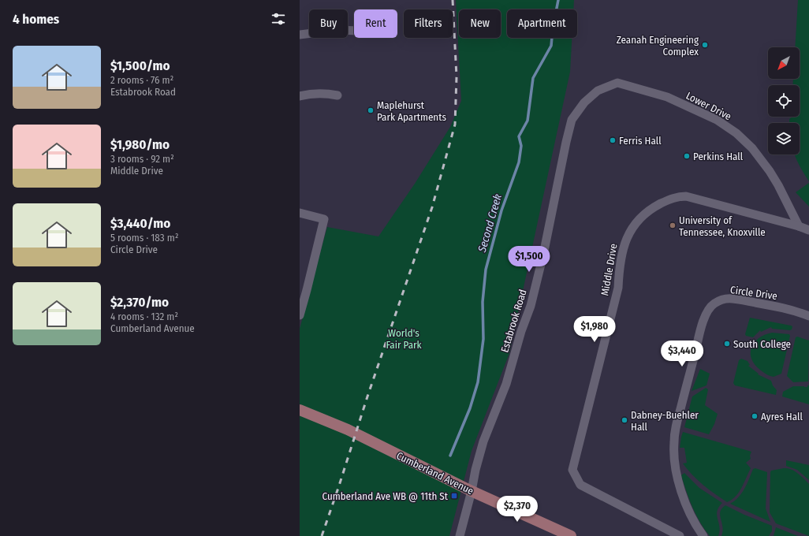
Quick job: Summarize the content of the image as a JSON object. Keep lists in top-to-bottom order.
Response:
{
  "streets": {
    "main road": ["Cumberland Avenue"],
    "street": [
      "Lower Drive",
      "Middle Drive",
      "Circle Drive",
      "Estabrook Road"
    ]
  },
  "crossings": [
    ["Lower Drive", "Middle Drive"],
    ["Lower Drive", "Estabrook Road"],
    ["Estabrook Road", "Cumberland Avenue"]
  ],
  "water": ["Second Creek"],
  "parks": ["World's Fair Park"],
  "places": {
    "other": [
      "Zeanah Engineering Complex",
      "Maplehurst Park Apartments",
      "Ferris Hall",
      "Perkins Hall",
      "University of Tennessee, Knoxville",
      "South College",
      "Ayres Hall",
      "Dabney-Buehler Hall"
    ],
    "transit": ["Cumberland Ave WB @ 11th St"]
  },
  "north": "bottom left",
  "page": {
    "heading": "4 homes",
    "chip": [
      "Buy",
      "Rent",
      "Filters",
      "New",
      "Apartment"
    ],
    "list": [
      {
        "name": "$1,500/mo",
        "note": "2 rooms · 76 m² · Estabrook Road"
      },
      {
        "name": "$1,980/mo",
        "note": "3 rooms · 92 m² · Middle Drive"
      },
      {
        "name": "$3,440/mo",
        "note": "5 rooms · 183 m² · Circle Drive"
      },
      {
        "name": "$2,370/mo",
        "note": "4 rooms · 132 m² · Cumberland Avenue"
      }
    ],
    "price": [
      "$1,500",
      "$1,980",
      "$3,440",
      "$2,370"
    ]
  }
}
